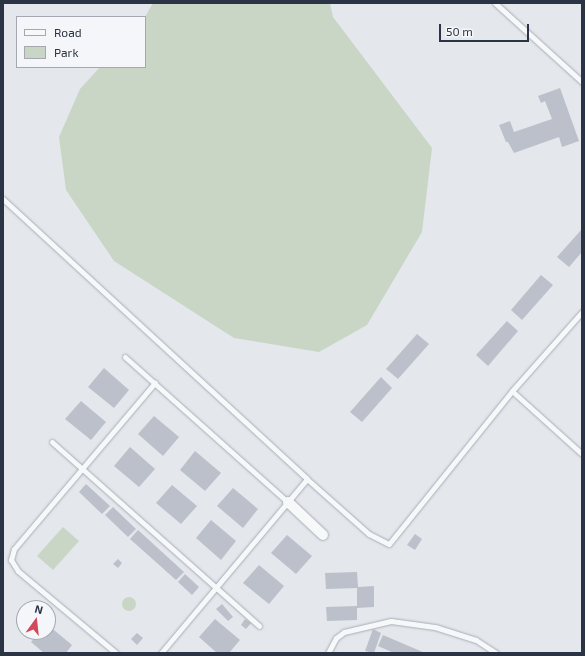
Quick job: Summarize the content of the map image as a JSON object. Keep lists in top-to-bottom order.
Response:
{
  "legend": ["Road", "Park"],
  "scale_bar": "50 m",
  "north": "top"
}
